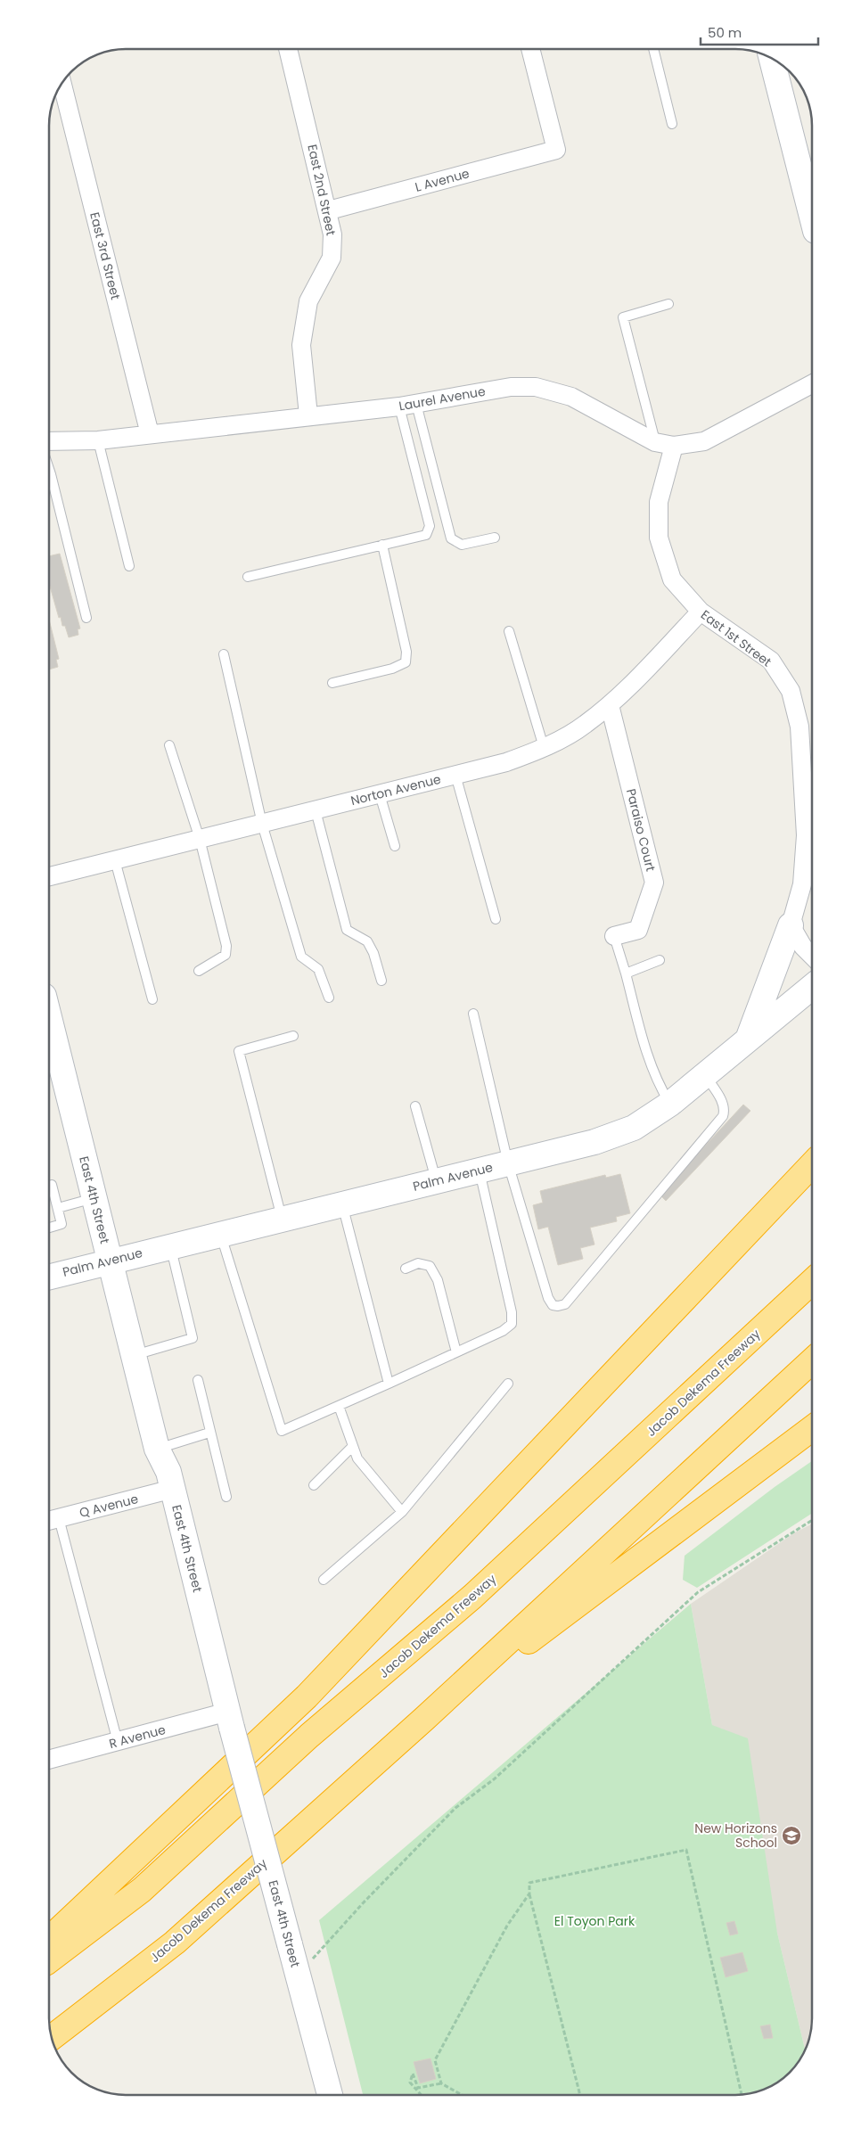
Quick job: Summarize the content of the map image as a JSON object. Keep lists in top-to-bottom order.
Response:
{
  "streets": {
    "highway": ["Jacob Dekema Freeway"],
    "street": [
      "L Avenue",
      "East 2nd Street",
      "East 3rd Street",
      "Laurel Avenue",
      "East 1st Street",
      "Norton Avenue",
      "Paraiso Court",
      "Palm Avenue",
      "East 4th Street",
      "Q Avenue",
      "R Avenue"
    ]
  },
  "crossings": [
    ["L Avenue", "East 2nd Street"],
    ["East 2nd Street", "Laurel Avenue"],
    ["East 3rd Street", "Laurel Avenue"],
    ["Laurel Avenue", "East 1st Street"],
    ["East 1st Street", "Norton Avenue"],
    ["Norton Avenue", "Paraiso Court"],
    ["Palm Avenue", "East 4th Street"],
    ["East 4th Street", "Q Avenue"],
    ["East 4th Street", "R Avenue"]
  ],
  "parks": ["El Toyon Park"],
  "places": {
    "school or university": ["New Horizons School"]
  },
  "scale_bar": "50 m"
}
